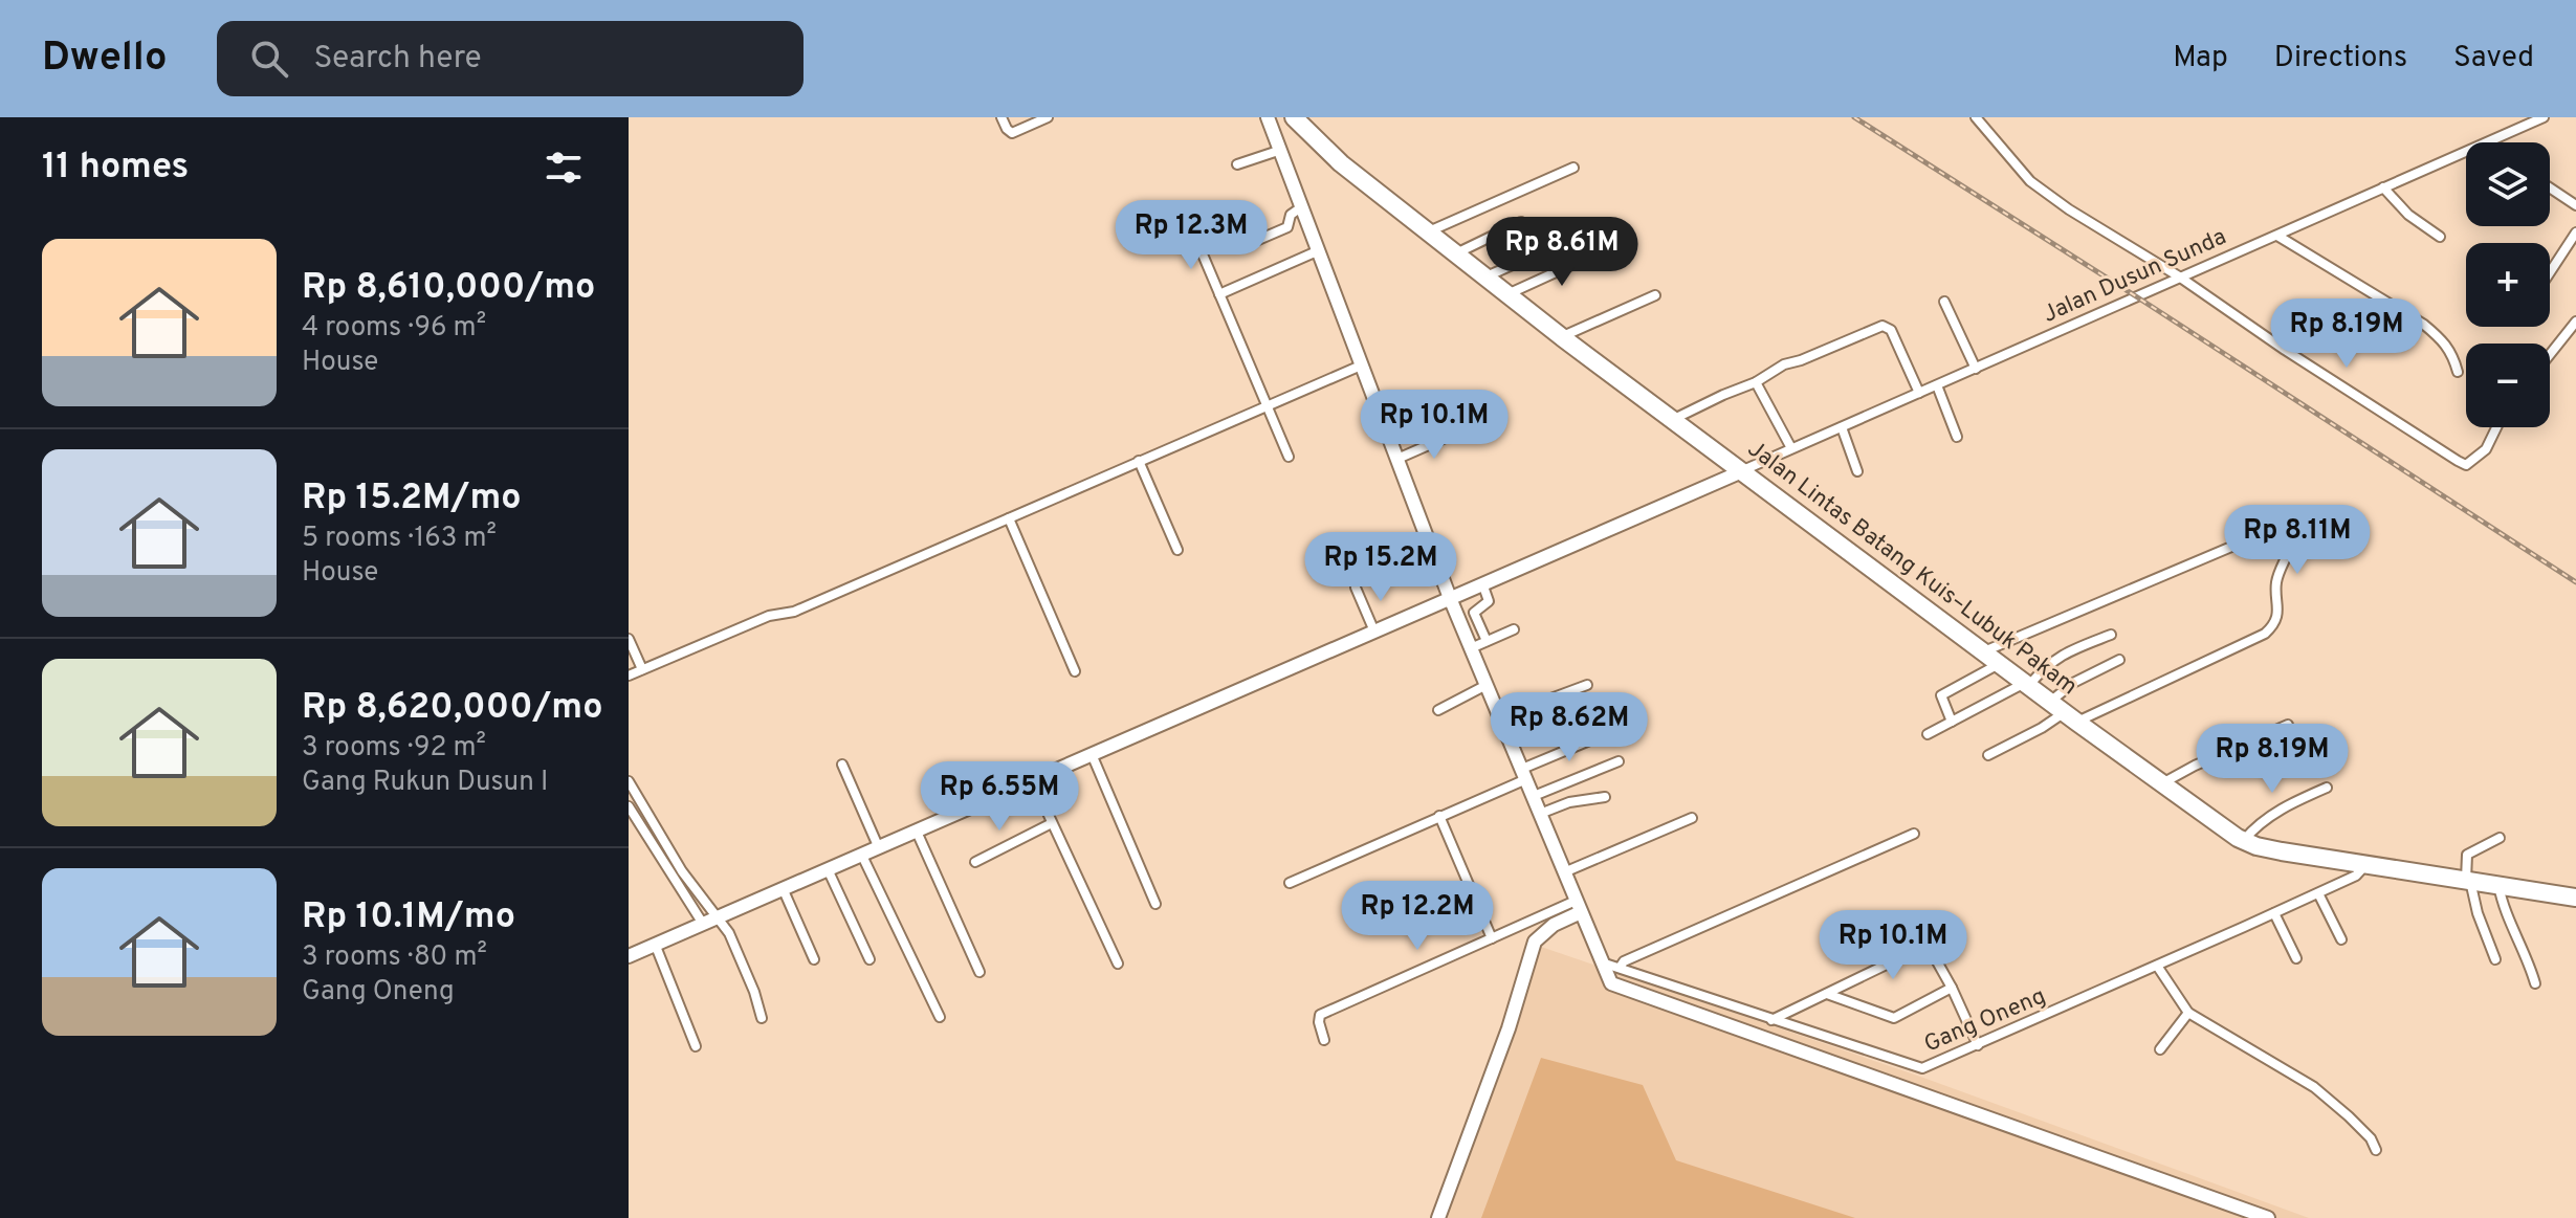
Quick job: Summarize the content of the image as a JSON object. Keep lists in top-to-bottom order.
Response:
{
  "streets": {
    "highway": ["Jalan Lintas Batang Kuis–Lubuk Pakam"],
    "street": ["Jalan Dusun Sunda", "Gang Oneng"]
  },
  "crossings": [
    ["Jalan Dusun Sunda", "Jalan Lintas Batang Kuis–Lubuk Pakam"],
    ["Jalan Lintas Batang Kuis–Lubuk Pakam", "Gang Oneng"]
  ],
  "page": {
    "header": "Dwello",
    "search": "Search here",
    "nav": ["Map", "Directions", "Saved"],
    "heading": "11 homes",
    "map_buttons": ["+", "−"],
    "price": [
      "Rp 12.3M",
      "Rp 8.61M",
      "Rp 8.19M",
      "Rp 10.1M",
      "Rp 8.11M",
      "Rp 15.2M",
      "Rp 8.62M",
      "Rp 8.19M",
      "Rp 6.55M",
      "Rp 12.2M",
      "Rp 10.1M"
    ],
    "list": [
      {
        "name": "Rp 8,610,000/mo",
        "note": "4 rooms · 96 m² · House"
      },
      {
        "name": "Rp 15.2M/mo",
        "note": "5 rooms · 163 m² · House"
      },
      {
        "name": "Rp 8,620,000/mo",
        "note": "3 rooms · 92 m² · Gang Rukun Dusun I"
      },
      {
        "name": "Rp 10.1M/mo",
        "note": "3 rooms · 80 m² · Gang Oneng"
      }
    ]
  }
}
